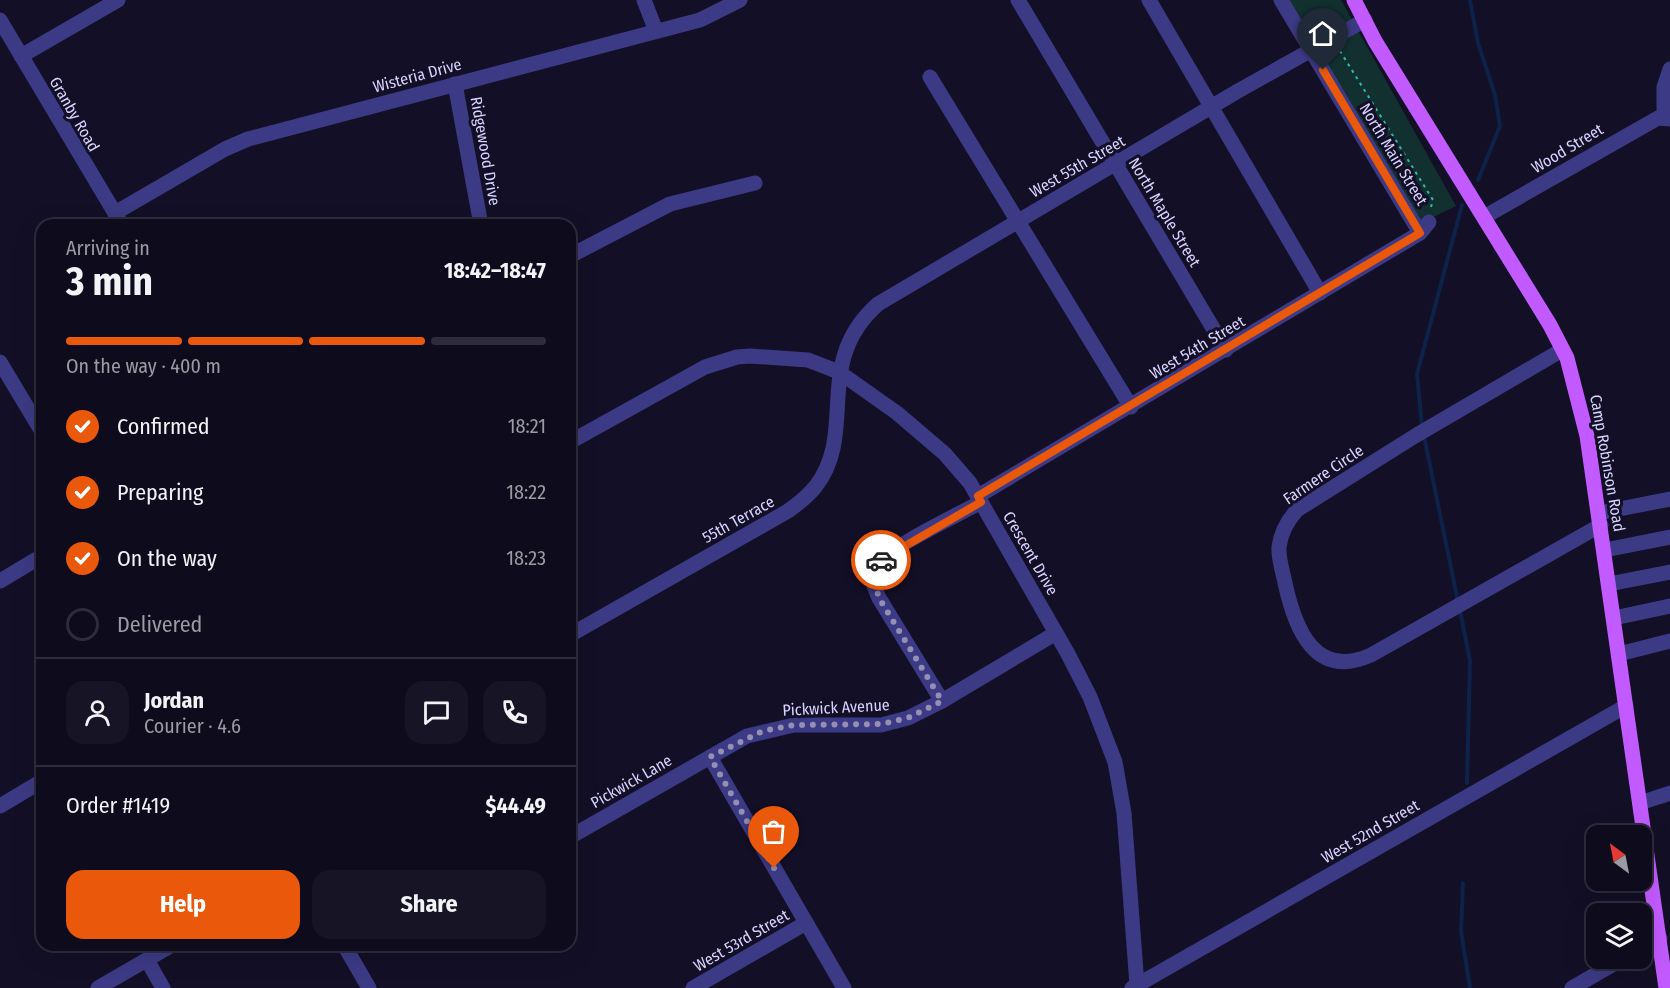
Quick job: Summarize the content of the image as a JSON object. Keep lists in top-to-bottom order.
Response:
{
  "streets": {
    "main road": ["Camp Robinson Road"],
    "street": [
      "Wisteria Drive",
      "Granby Road",
      "Wood Street",
      "Ridgewood Drive",
      "North Main Street",
      "West 55th Street",
      "North Maple Street",
      "West 54th Street",
      "Farmere Circle",
      "55th Terrace",
      "Crescent Drive",
      "Pickwick Avenue",
      "Pickwick Lane",
      "West 52nd Street",
      "West 53rd Street"
    ]
  },
  "crossings": [
    ["Wisteria Drive", "Granby Road"],
    ["Wisteria Drive", "Ridgewood Drive"],
    ["Wood Street", "Camp Robinson Road"],
    ["North Main Street", "West 55th Street"],
    ["North Main Street", "West 54th Street"],
    ["West 55th Street", "North Maple Street"],
    ["West 55th Street", "Camp Robinson Road"],
    ["West 55th Street", "55th Terrace"],
    ["West 55th Street", "Crescent Drive"],
    ["North Maple Street", "West 54th Street"],
    ["West 54th Street", "Crescent Drive"],
    ["West 54th Street", "Pickwick Avenue"],
    ["Camp Robinson Road", "Farmere Circle"],
    ["Camp Robinson Road", "West 52nd Street"],
    ["55th Terrace", "Crescent Drive"],
    ["Crescent Drive", "Pickwick Avenue"],
    ["Crescent Drive", "West 52nd Street"],
    ["Pickwick Avenue", "Pickwick Lane"]
  ],
  "north": "top left",
  "page": {
    "heading": ["3 min", "Arriving in", "18:42–18:47"],
    "panel": [
      "Jordan",
      "Courier · 4.6",
      "Order #1419",
      "$44.49"
    ],
    "bar": "On the way · 400 m",
    "list": [
      ["Confirmed", "18:21"],
      ["Preparing", "18:22"],
      ["On the way", "18:23"],
      "Delivered"
    ],
    "buttons": ["Help", "Share"]
  }
}
